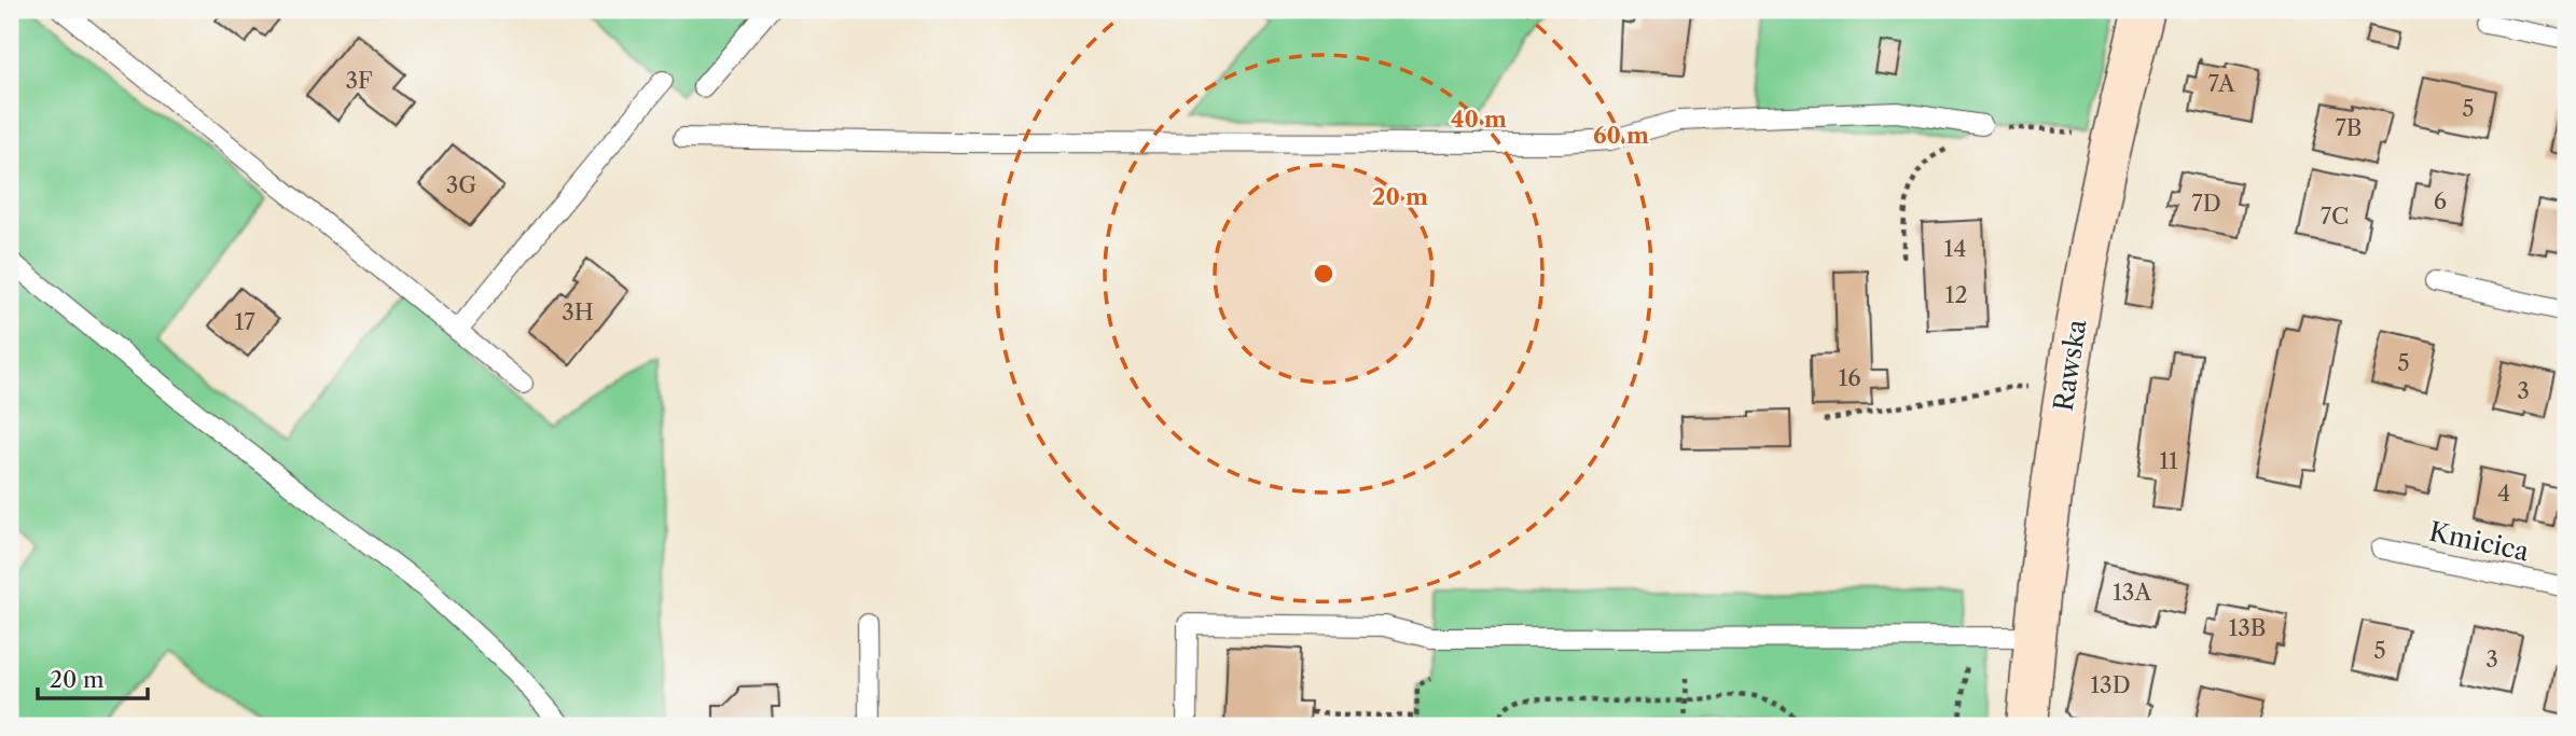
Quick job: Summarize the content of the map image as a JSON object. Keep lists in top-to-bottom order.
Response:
{
  "streets": {
    "street": ["Rawska"],
    "lane": ["Kmicica"]
  },
  "house_numbers": [
    "3F",
    "7A",
    "5",
    "7B",
    "3G",
    "6",
    "7D",
    "7C",
    "14",
    "12",
    "3H",
    "17",
    "5",
    "16",
    "3",
    "11",
    "4",
    "13A",
    "13B",
    "5",
    "3",
    "13D"
  ],
  "scale_bar": "20 m",
  "rings": ["40 m", "60 m", "20 m"]
}
